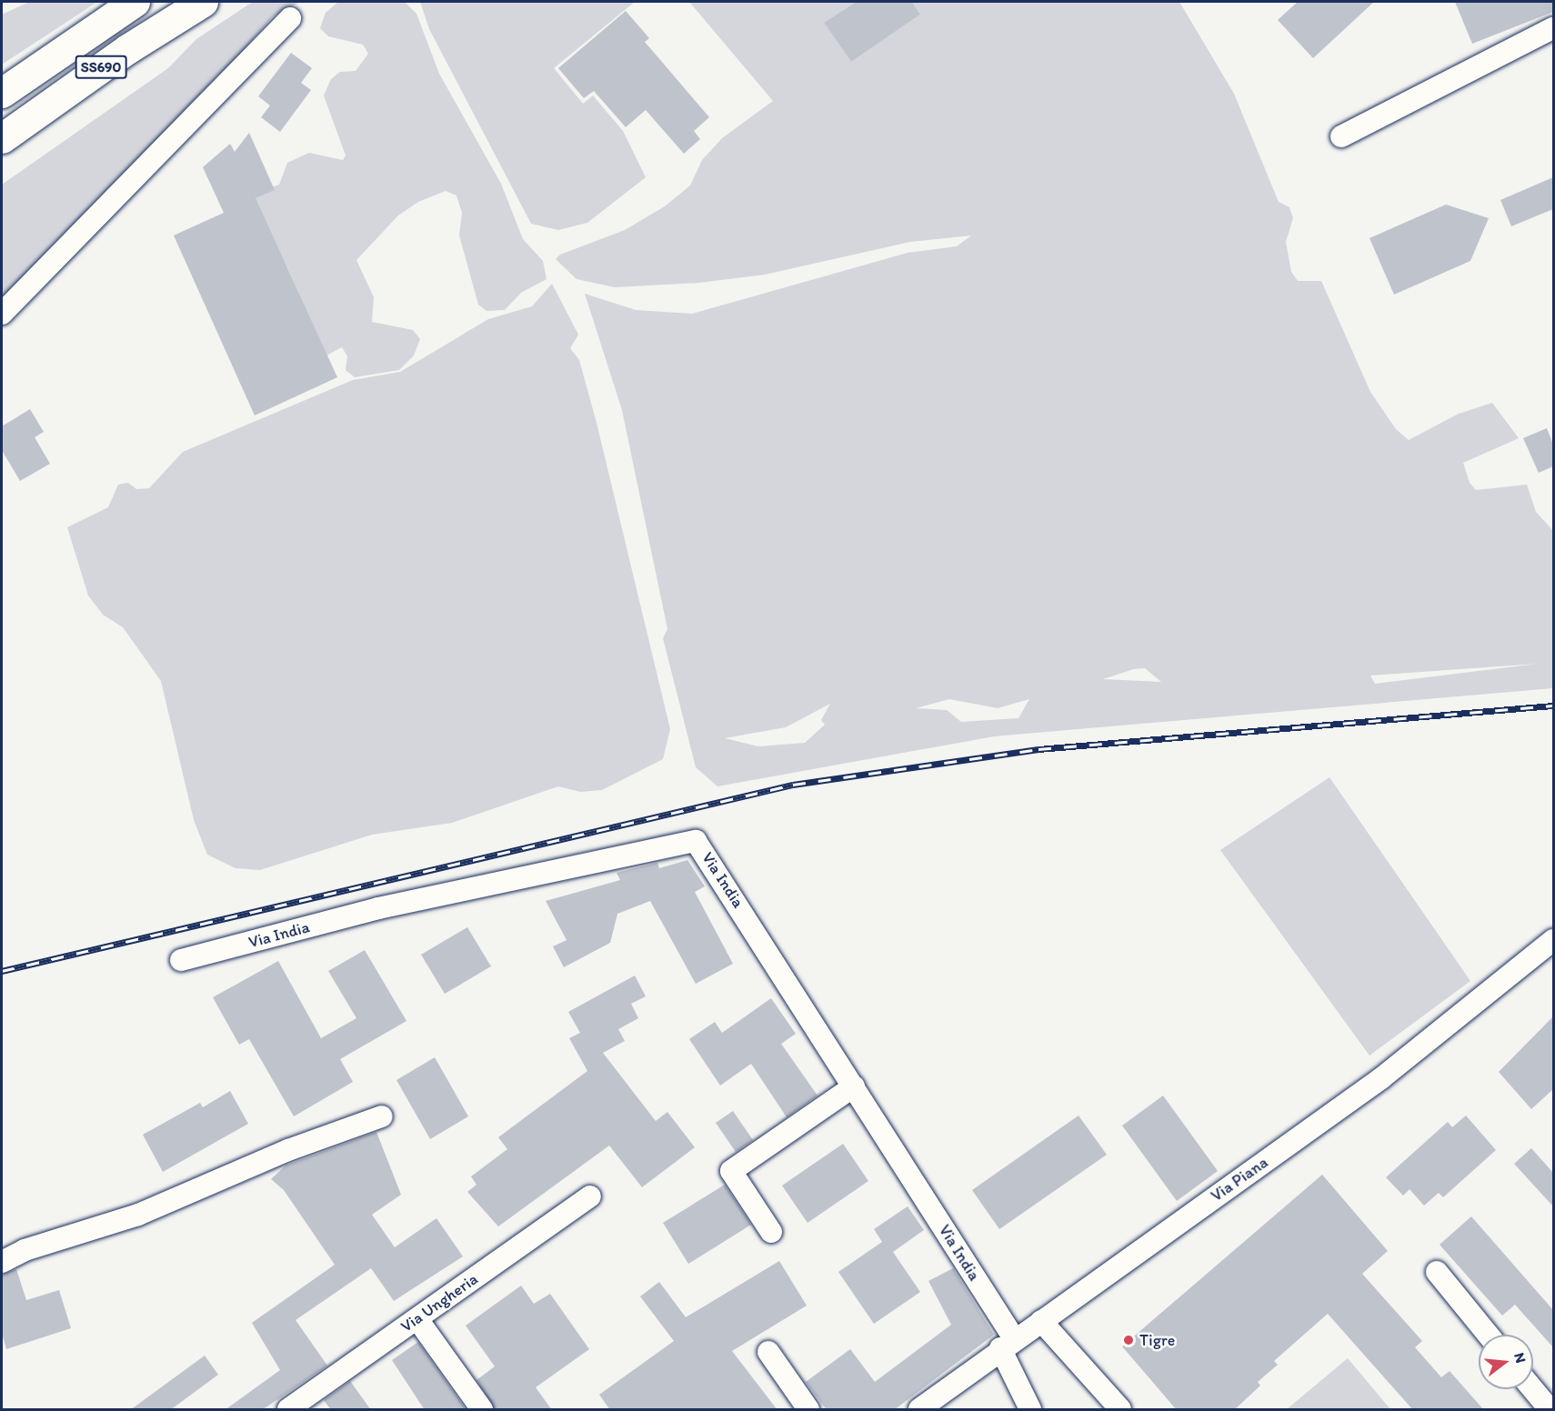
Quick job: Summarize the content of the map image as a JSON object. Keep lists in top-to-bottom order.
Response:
{
  "streets": {
    "highway": ["SS690"],
    "street": ["Via India", "Via Piana", "Via Ungheria"]
  },
  "crossings": [
    ["Via India", "Via Piana"]
  ],
  "places": ["Tigre"],
  "north": "right"
}
